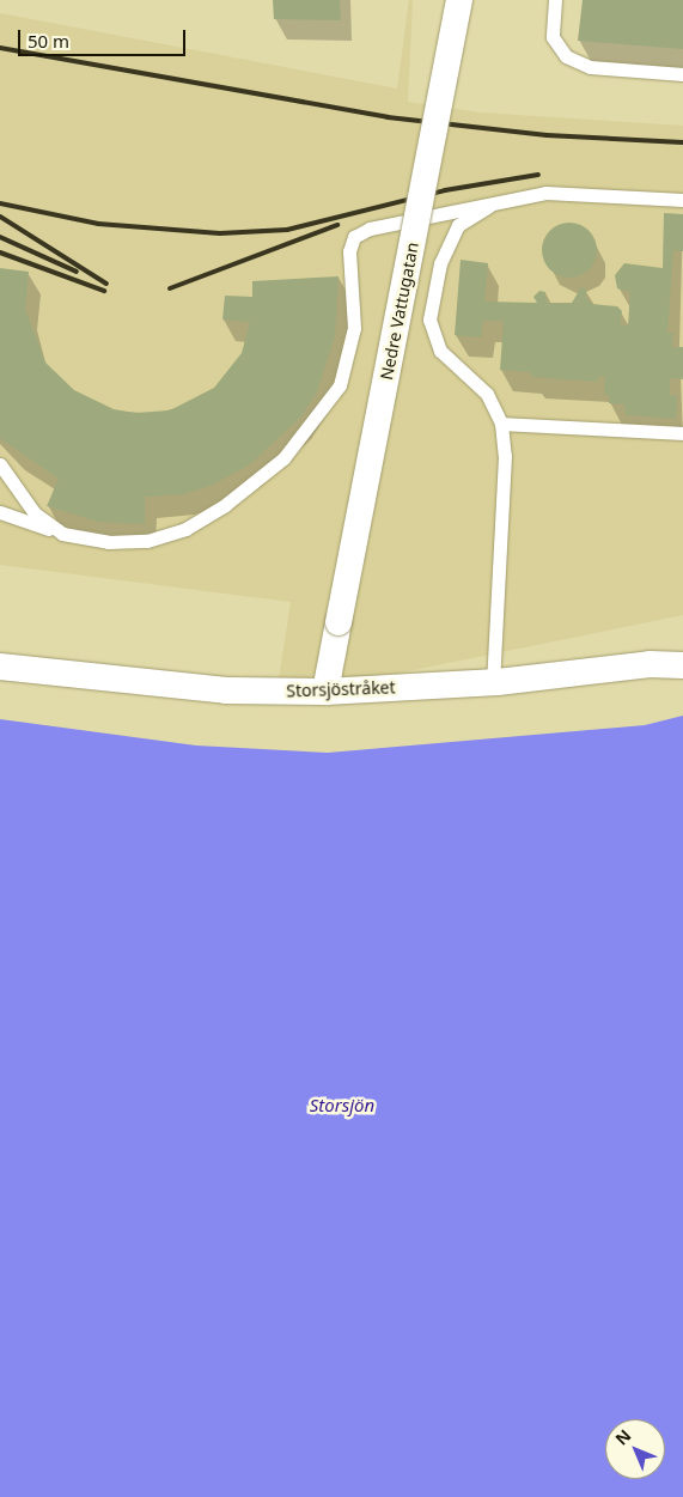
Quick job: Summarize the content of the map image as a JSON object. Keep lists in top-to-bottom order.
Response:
{
  "streets": {
    "street": ["Nedre Vattugatan", "Storsjöstråket"]
  },
  "crossings": [
    ["Nedre Vattugatan", "Storsjöstråket"]
  ],
  "water": ["Storsjön"],
  "scale_bar": "50 m",
  "north": "top left"
}
